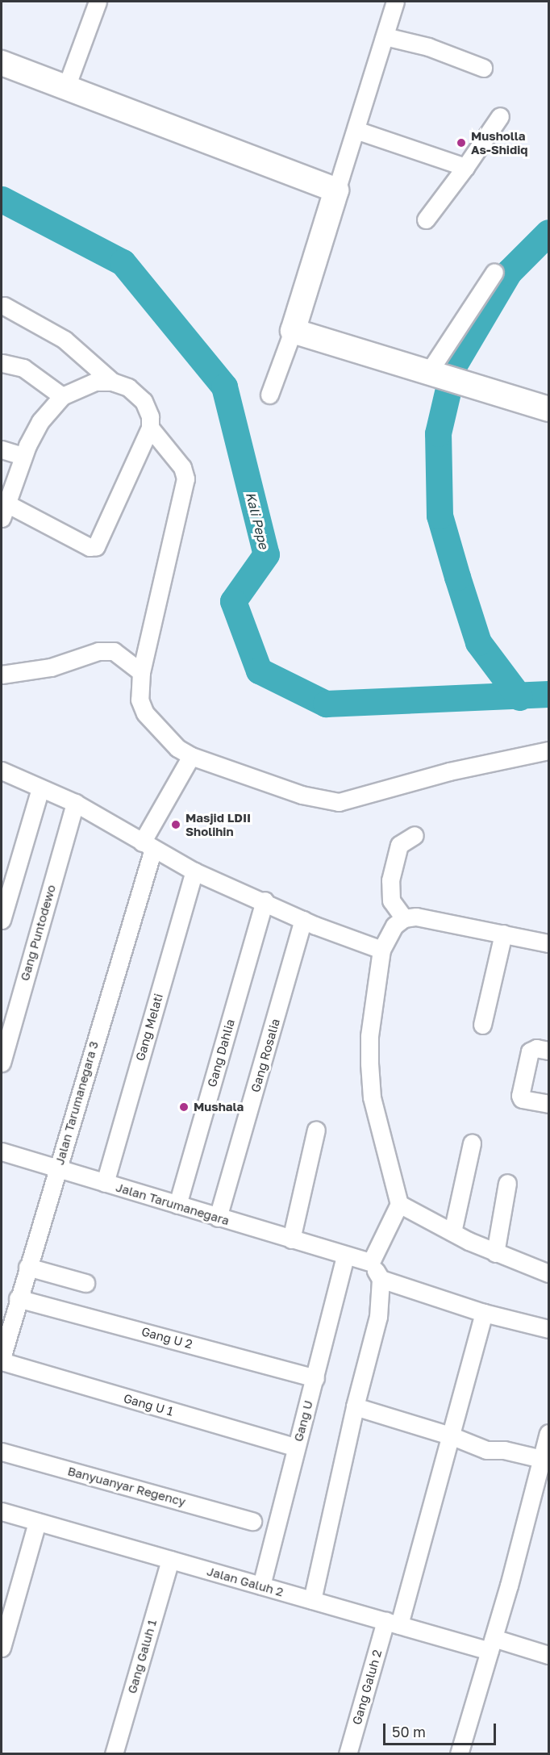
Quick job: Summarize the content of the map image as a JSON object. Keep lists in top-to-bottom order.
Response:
{
  "streets": {
    "street": [
      "Gang Puntodewo",
      "Gang Melati",
      "Gang Dahlia",
      "Gang Rosalia",
      "Jalan Tarumanegara 3",
      "Jalan Tarumanegara",
      "Gang U 2",
      "Gang U 1",
      "Gang U",
      "Banyuanyar Regency",
      "Jalan Galuh 2",
      "Gang Galuh 1",
      "Gang Galuh 2"
    ]
  },
  "crossings": [
    ["Gang Melati", "Jalan Tarumanegara"],
    ["Gang Dahlia", "Jalan Tarumanegara"],
    ["Gang Rosalia", "Jalan Tarumanegara"],
    ["Jalan Tarumanegara 3", "Jalan Tarumanegara"],
    ["Jalan Tarumanegara 3", "Gang U 2"],
    ["Jalan Tarumanegara 3", "Gang U 1"],
    ["Jalan Tarumanegara", "Gang U"],
    ["Gang U 2", "Gang U"],
    ["Gang U 1", "Gang U"],
    ["Gang U", "Jalan Galuh 2"],
    ["Jalan Galuh 2", "Gang Galuh 1"],
    ["Jalan Galuh 2", "Gang Galuh 2"]
  ],
  "water": ["Kali Pepe"],
  "places": ["Musholla As-Shidiq", "Masjid LDII Sholihin", "Mushala"],
  "scale_bar": "50 m"
}
